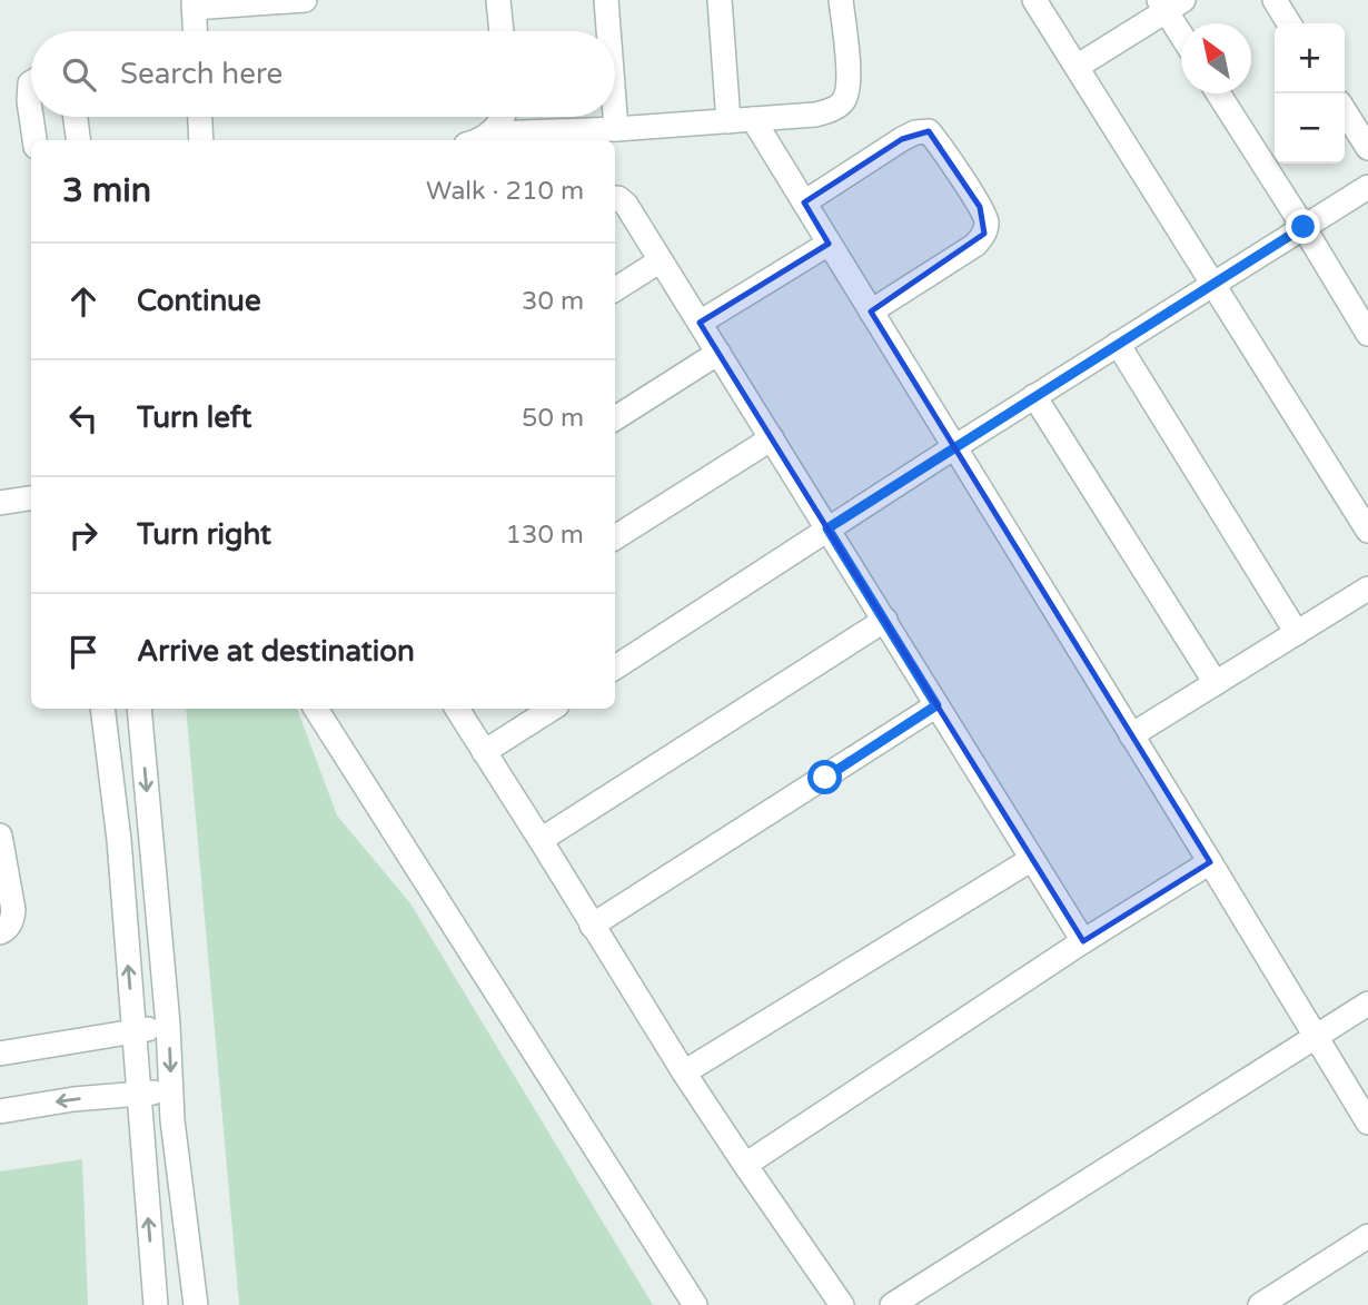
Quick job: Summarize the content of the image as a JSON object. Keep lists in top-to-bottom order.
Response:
{
  "north": "top left",
  "page": {
    "map_buttons": ["+", "−"],
    "search": "Search here",
    "heading": ["3 min", "Walk · 210 m"],
    "list": [
      ["Continue", "30 m"],
      ["Turn left", "50 m"],
      ["Turn right", "130 m"],
      "Arrive at destination"
    ]
  }
}
